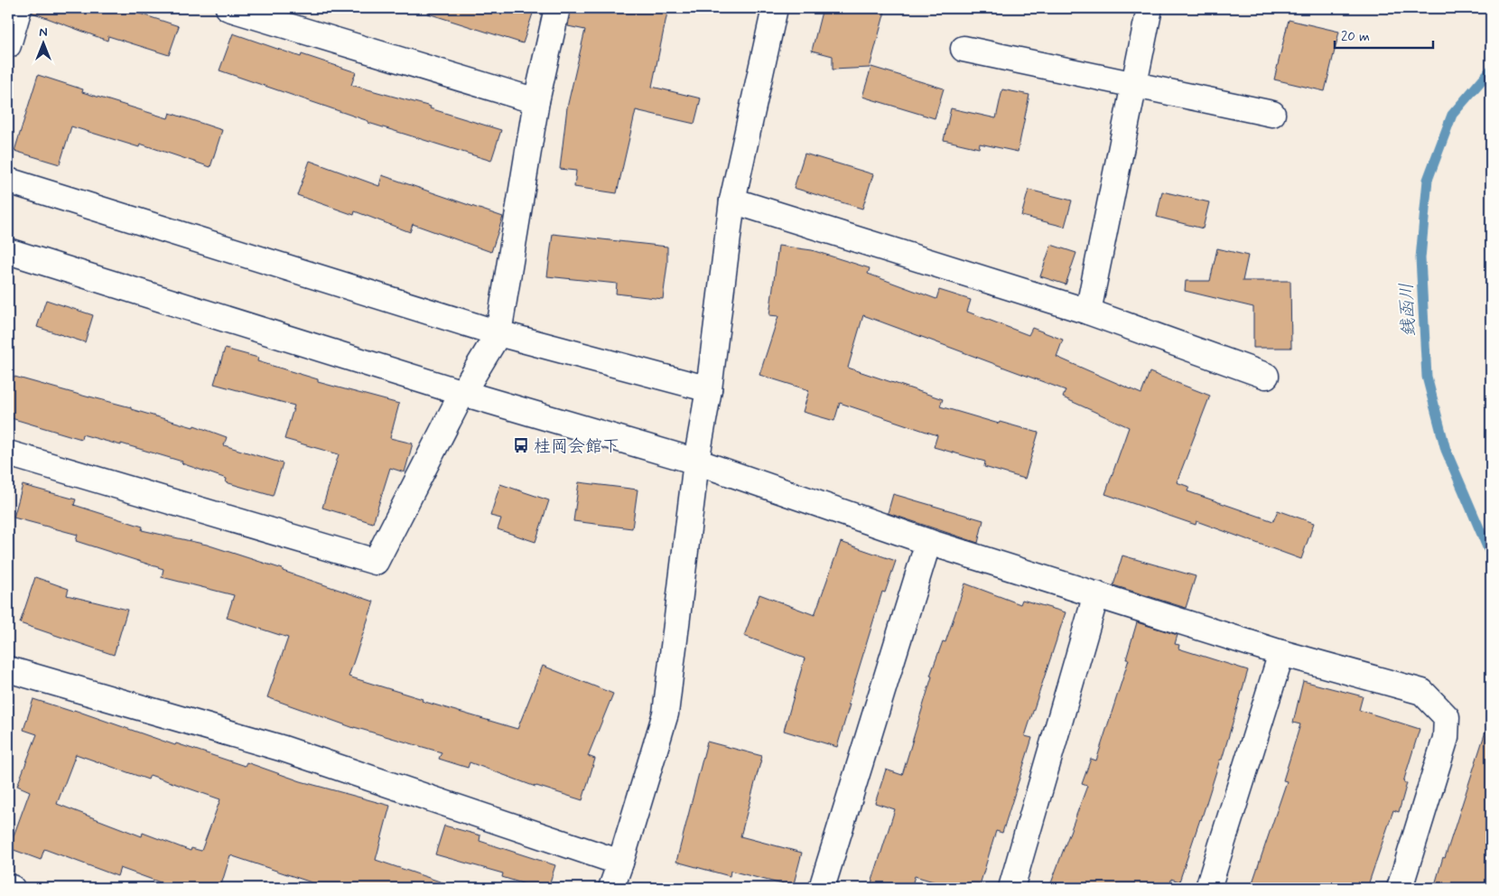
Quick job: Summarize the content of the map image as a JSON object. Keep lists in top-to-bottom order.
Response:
{
  "water": ["銭函川"],
  "places": {
    "bus stop": ["桂岡会館下"]
  },
  "scale_bar": "20 m",
  "north": "top"
}
